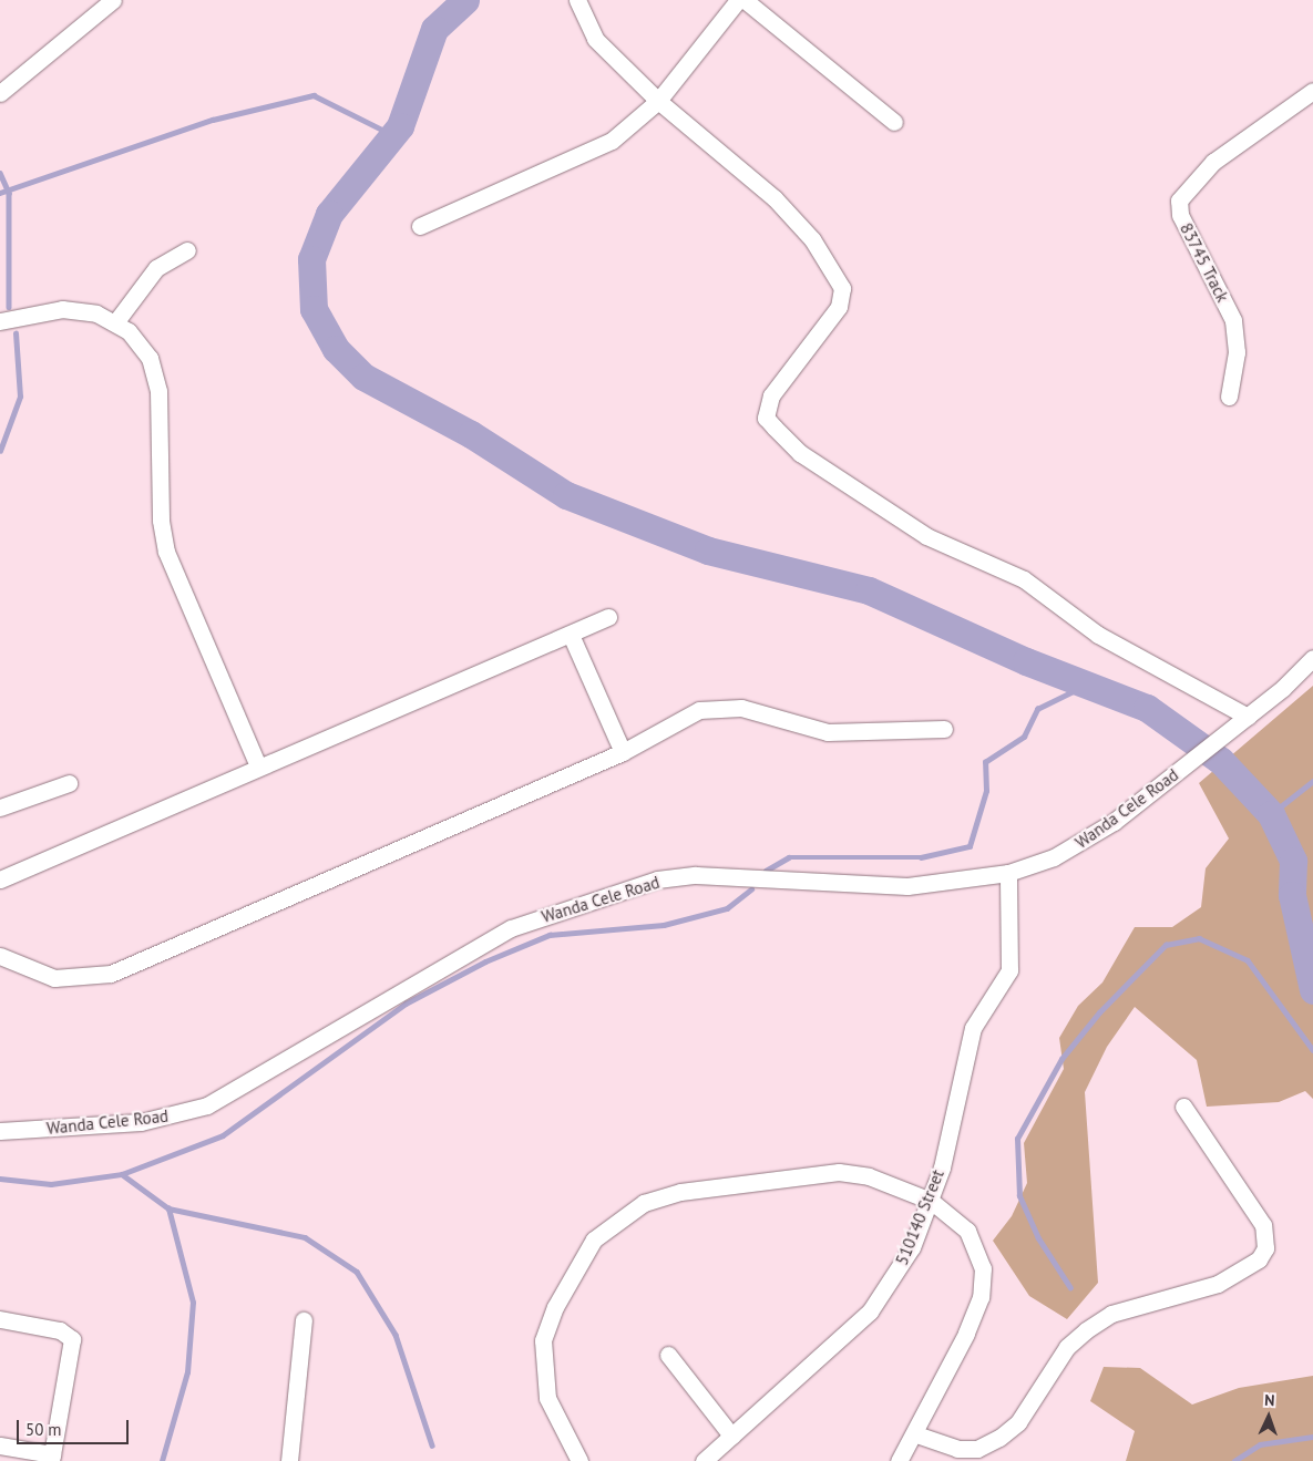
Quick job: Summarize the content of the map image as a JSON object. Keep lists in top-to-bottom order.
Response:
{
  "streets": {
    "street": ["83745 Track", "Wanda Cele Road", "510140 Street"]
  },
  "crossings": [
    ["Wanda Cele Road", "510140 Street"]
  ],
  "scale_bar": "50 m",
  "north": "top"
}
